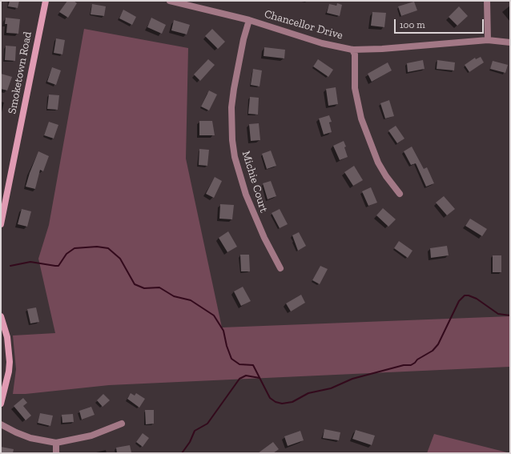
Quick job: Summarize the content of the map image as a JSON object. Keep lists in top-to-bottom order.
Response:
{
  "streets": {
    "main road": ["Smoketown Road"],
    "street": ["Chancellor Drive", "Michie Court"]
  },
  "crossings": [
    ["Chancellor Drive", "Michie Court"]
  ],
  "scale_bar": "100 m"
}
